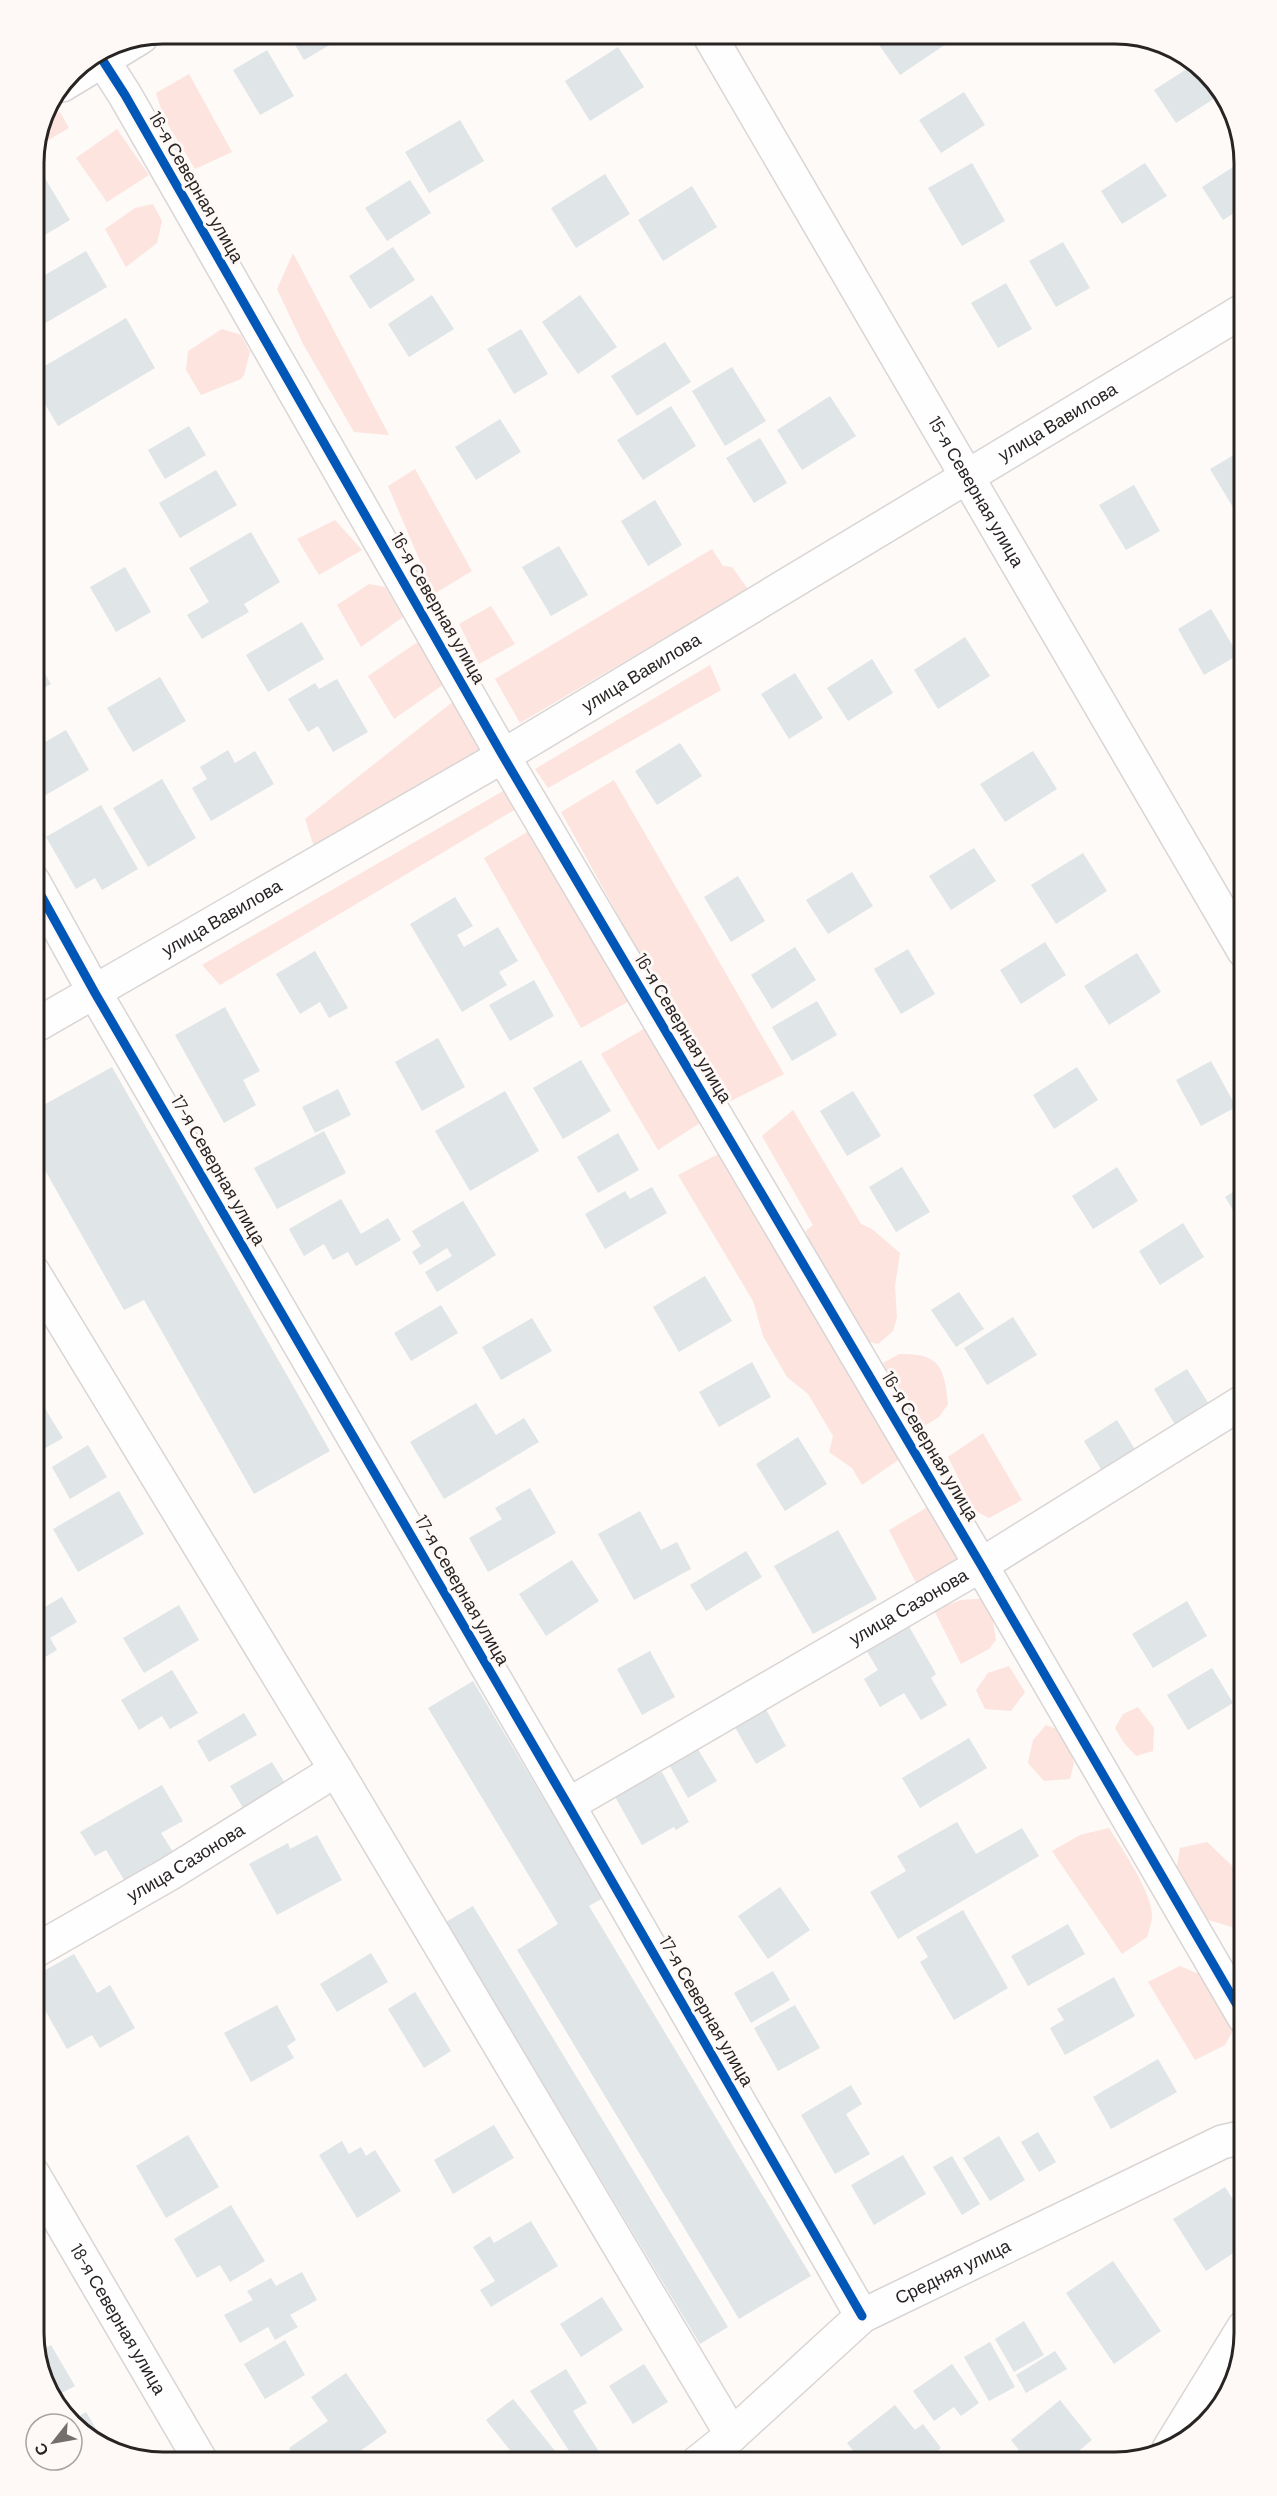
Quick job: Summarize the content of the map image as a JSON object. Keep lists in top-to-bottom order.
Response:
{
  "streets": {
    "street": [
      "16-я Северная улица",
      "улица Вавилова",
      "15-я Северная улица",
      "17-я Северная улица",
      "улица Сазонова",
      "Средняя улица",
      "18-я Северная улица"
    ]
  },
  "crossings": [
    ["16-я Северная улица", "улица Вавилова"],
    ["16-я Северная улица", "улица Сазонова"],
    ["улица Вавилова", "15-я Северная улица"],
    ["улица Вавилова", "17-я Северная улица"],
    ["17-я Северная улица", "улица Сазонова"],
    ["17-я Северная улица", "Средняя улица"]
  ],
  "north": "bottom left"
}
